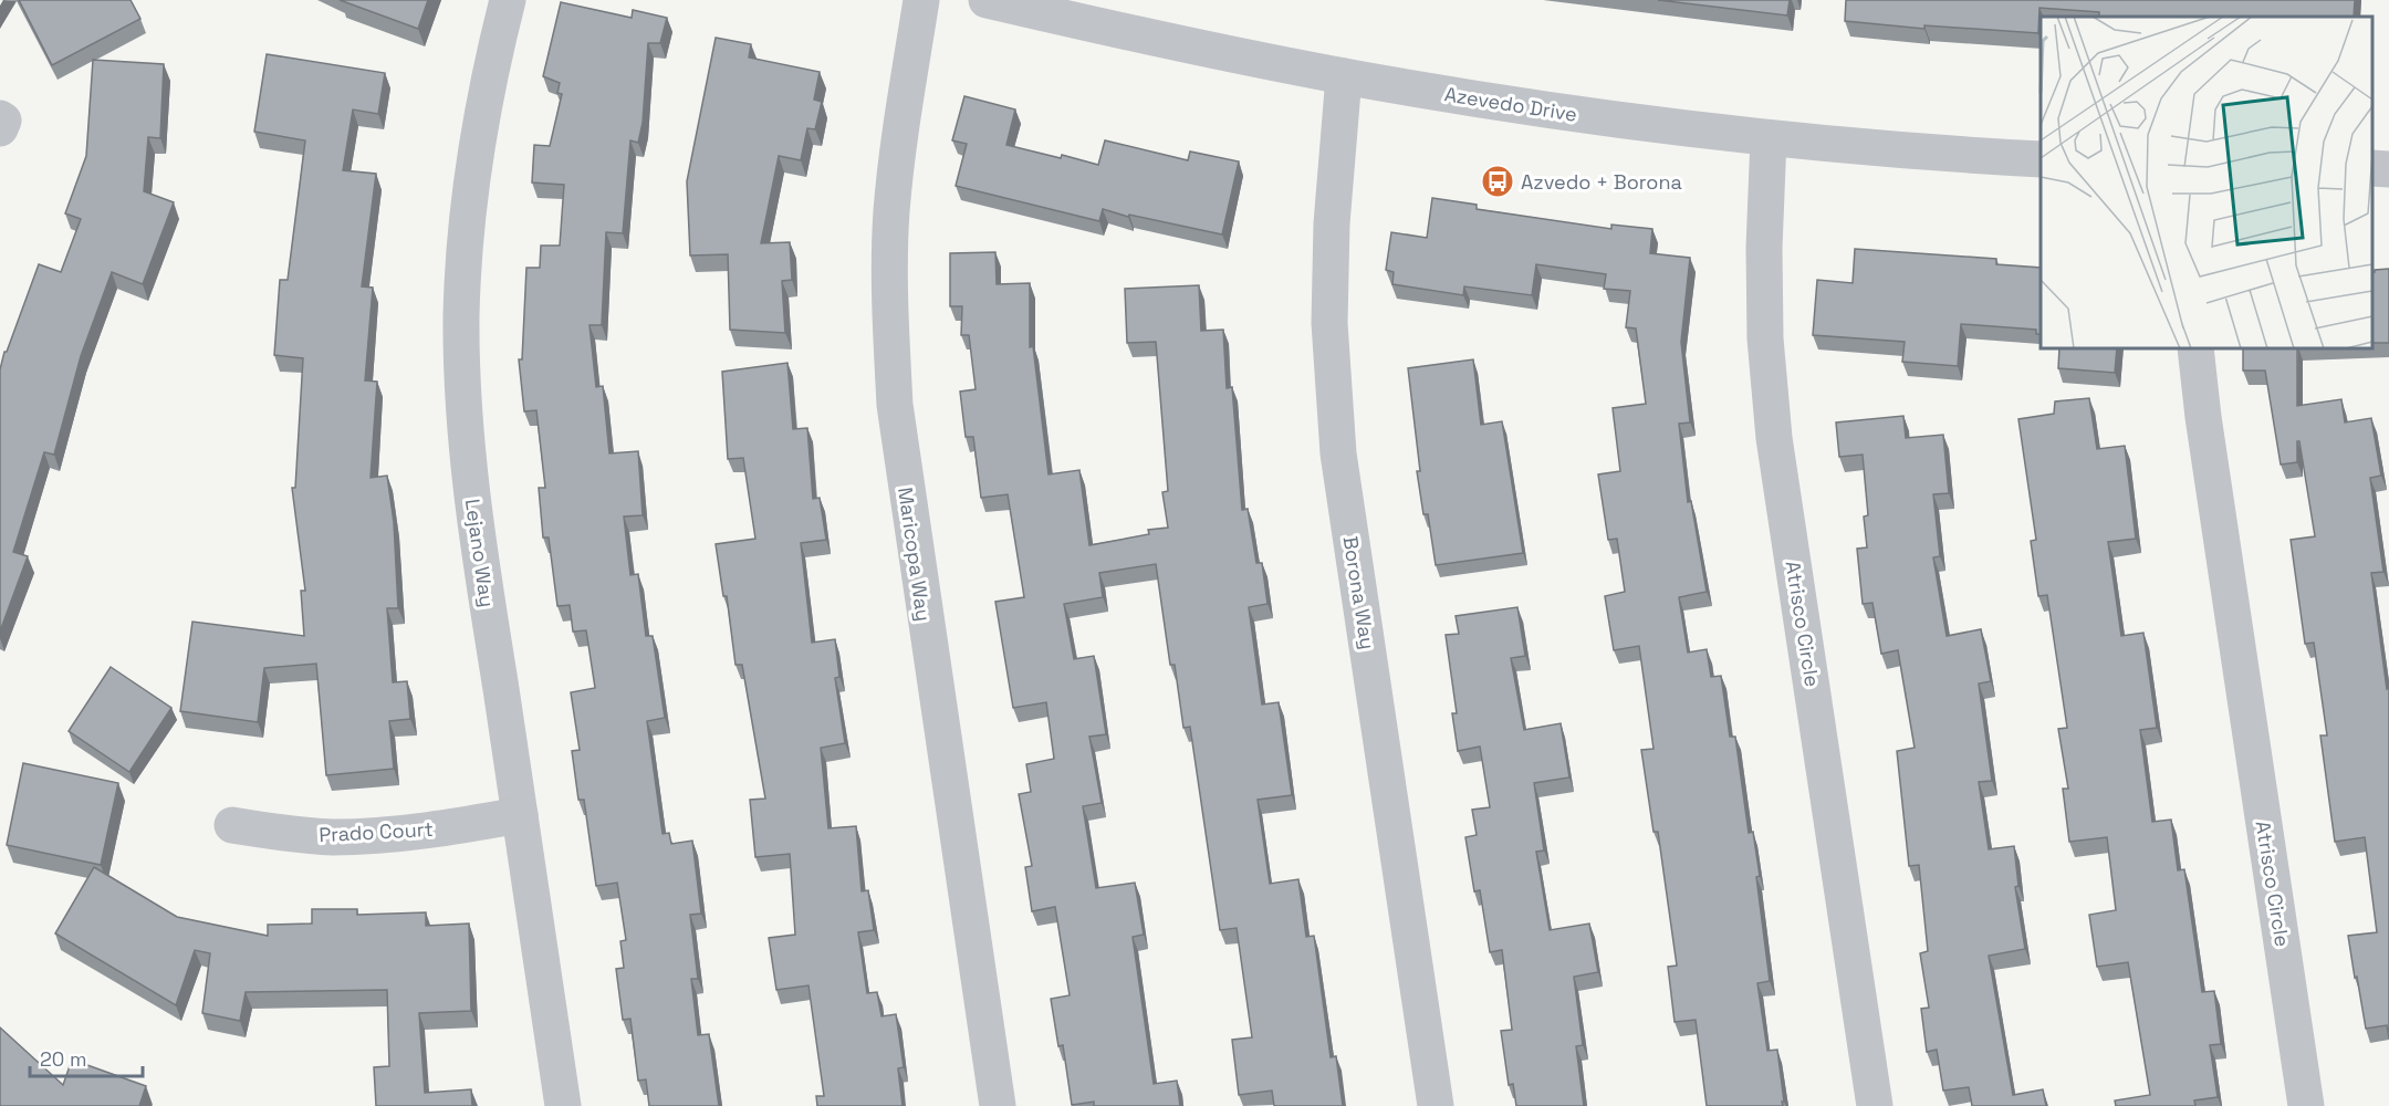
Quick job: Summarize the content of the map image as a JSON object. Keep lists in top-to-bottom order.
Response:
{
  "streets": {
    "street": [
      "Azevedo Drive",
      "Lejano Way",
      "Maricopa Way",
      "Borona Way",
      "Atrisco Circle",
      "Prado Court"
    ]
  },
  "crossings": [
    ["Azevedo Drive", "Borona Way"],
    ["Azevedo Drive", "Atrisco Circle"],
    ["Lejano Way", "Prado Court"]
  ],
  "places": {
    "bus stop": ["Azvedo + Borona"]
  },
  "scale_bar": "20 m"
}
